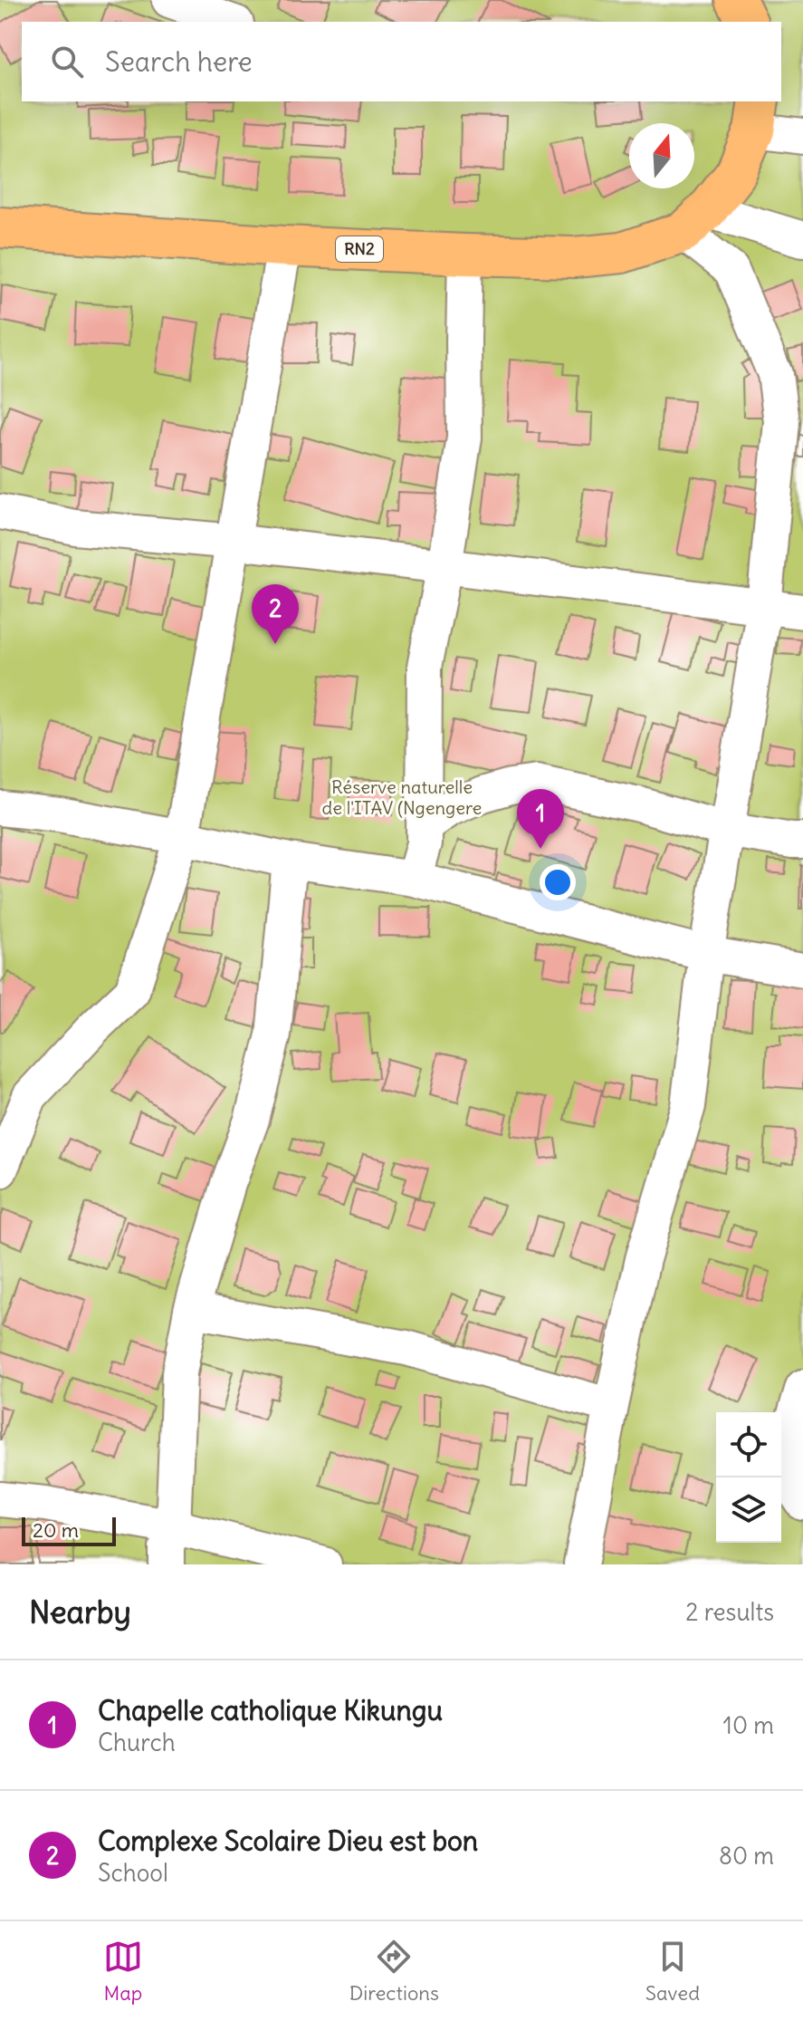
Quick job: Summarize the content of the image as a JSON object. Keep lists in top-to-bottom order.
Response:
{
  "streets": {
    "highway": ["RN2"]
  },
  "parks": ["Réserve naturelle de l'ITAV (Ngengere"],
  "scale_bar": "20 m",
  "north": "top",
  "page": {
    "search": "Search here",
    "pins": ["2", "1"],
    "scale": "20 m",
    "heading": ["Nearby", "2 results"],
    "list": [
      {
        "mark": "1",
        "name": "Chapelle catholique Kikungu",
        "note": "Church",
        "value": "10 m"
      },
      {
        "mark": "2",
        "name": "Complexe Scolaire Dieu est bon",
        "note": "School",
        "value": "80 m"
      }
    ],
    "nav": ["Map", "Directions", "Saved"]
  }
}
